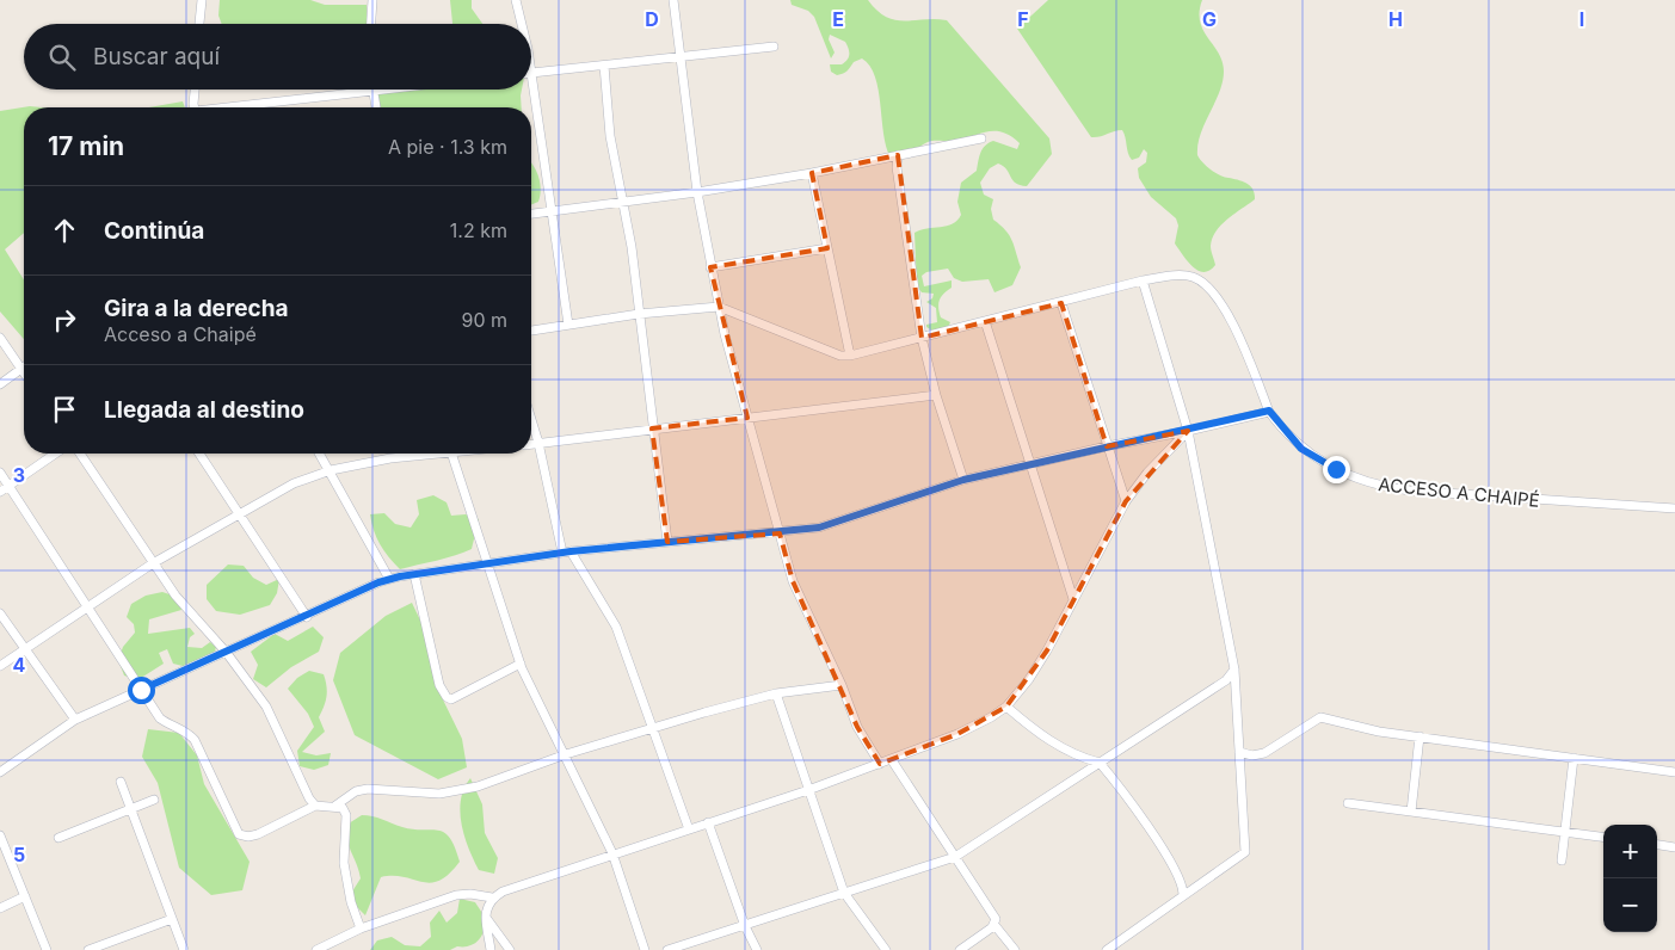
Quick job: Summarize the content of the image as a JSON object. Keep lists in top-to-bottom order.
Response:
{
  "streets": {
    "street": ["ACCESO A CHAIPÉ"]
  },
  "page": {
    "search": "Buscar aquí",
    "heading": ["17 min", "A pie · 1.3 km"],
    "list": [
      ["Continúa", "1.2 km"],
      ["Gira a la derecha", "Acceso a Chaipé", "90 m"],
      "Llegada al destino"
    ],
    "map_buttons": ["+", "−"]
  },
  "grid": {
    "columns": [
      "D",
      "E",
      "F",
      "G",
      "H",
      "I"
    ],
    "rows": ["3", "4", "5"]
  }
}
